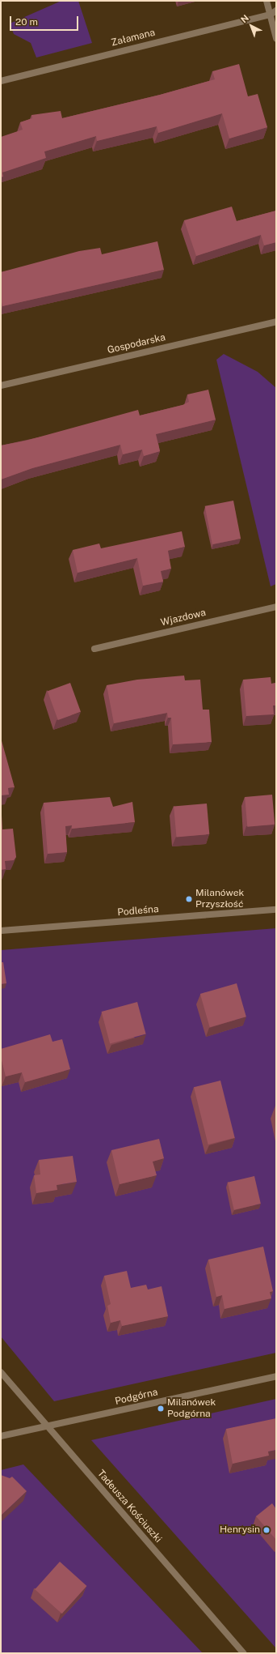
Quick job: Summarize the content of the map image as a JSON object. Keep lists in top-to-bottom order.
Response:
{
  "streets": {
    "street": [
      "Załamana",
      "Gospodarska",
      "Wjazdowa",
      "Podleśna",
      "Podgórna",
      "Tadeusza Kościuszki"
    ]
  },
  "crossings": [
    ["Podgórna", "Tadeusza Kościuszki"]
  ],
  "places": ["Milanówek Przyszłość", "Milanówek Podgórna", "Henrysin"],
  "scale_bar": "20 m",
  "north": "top left"
}
